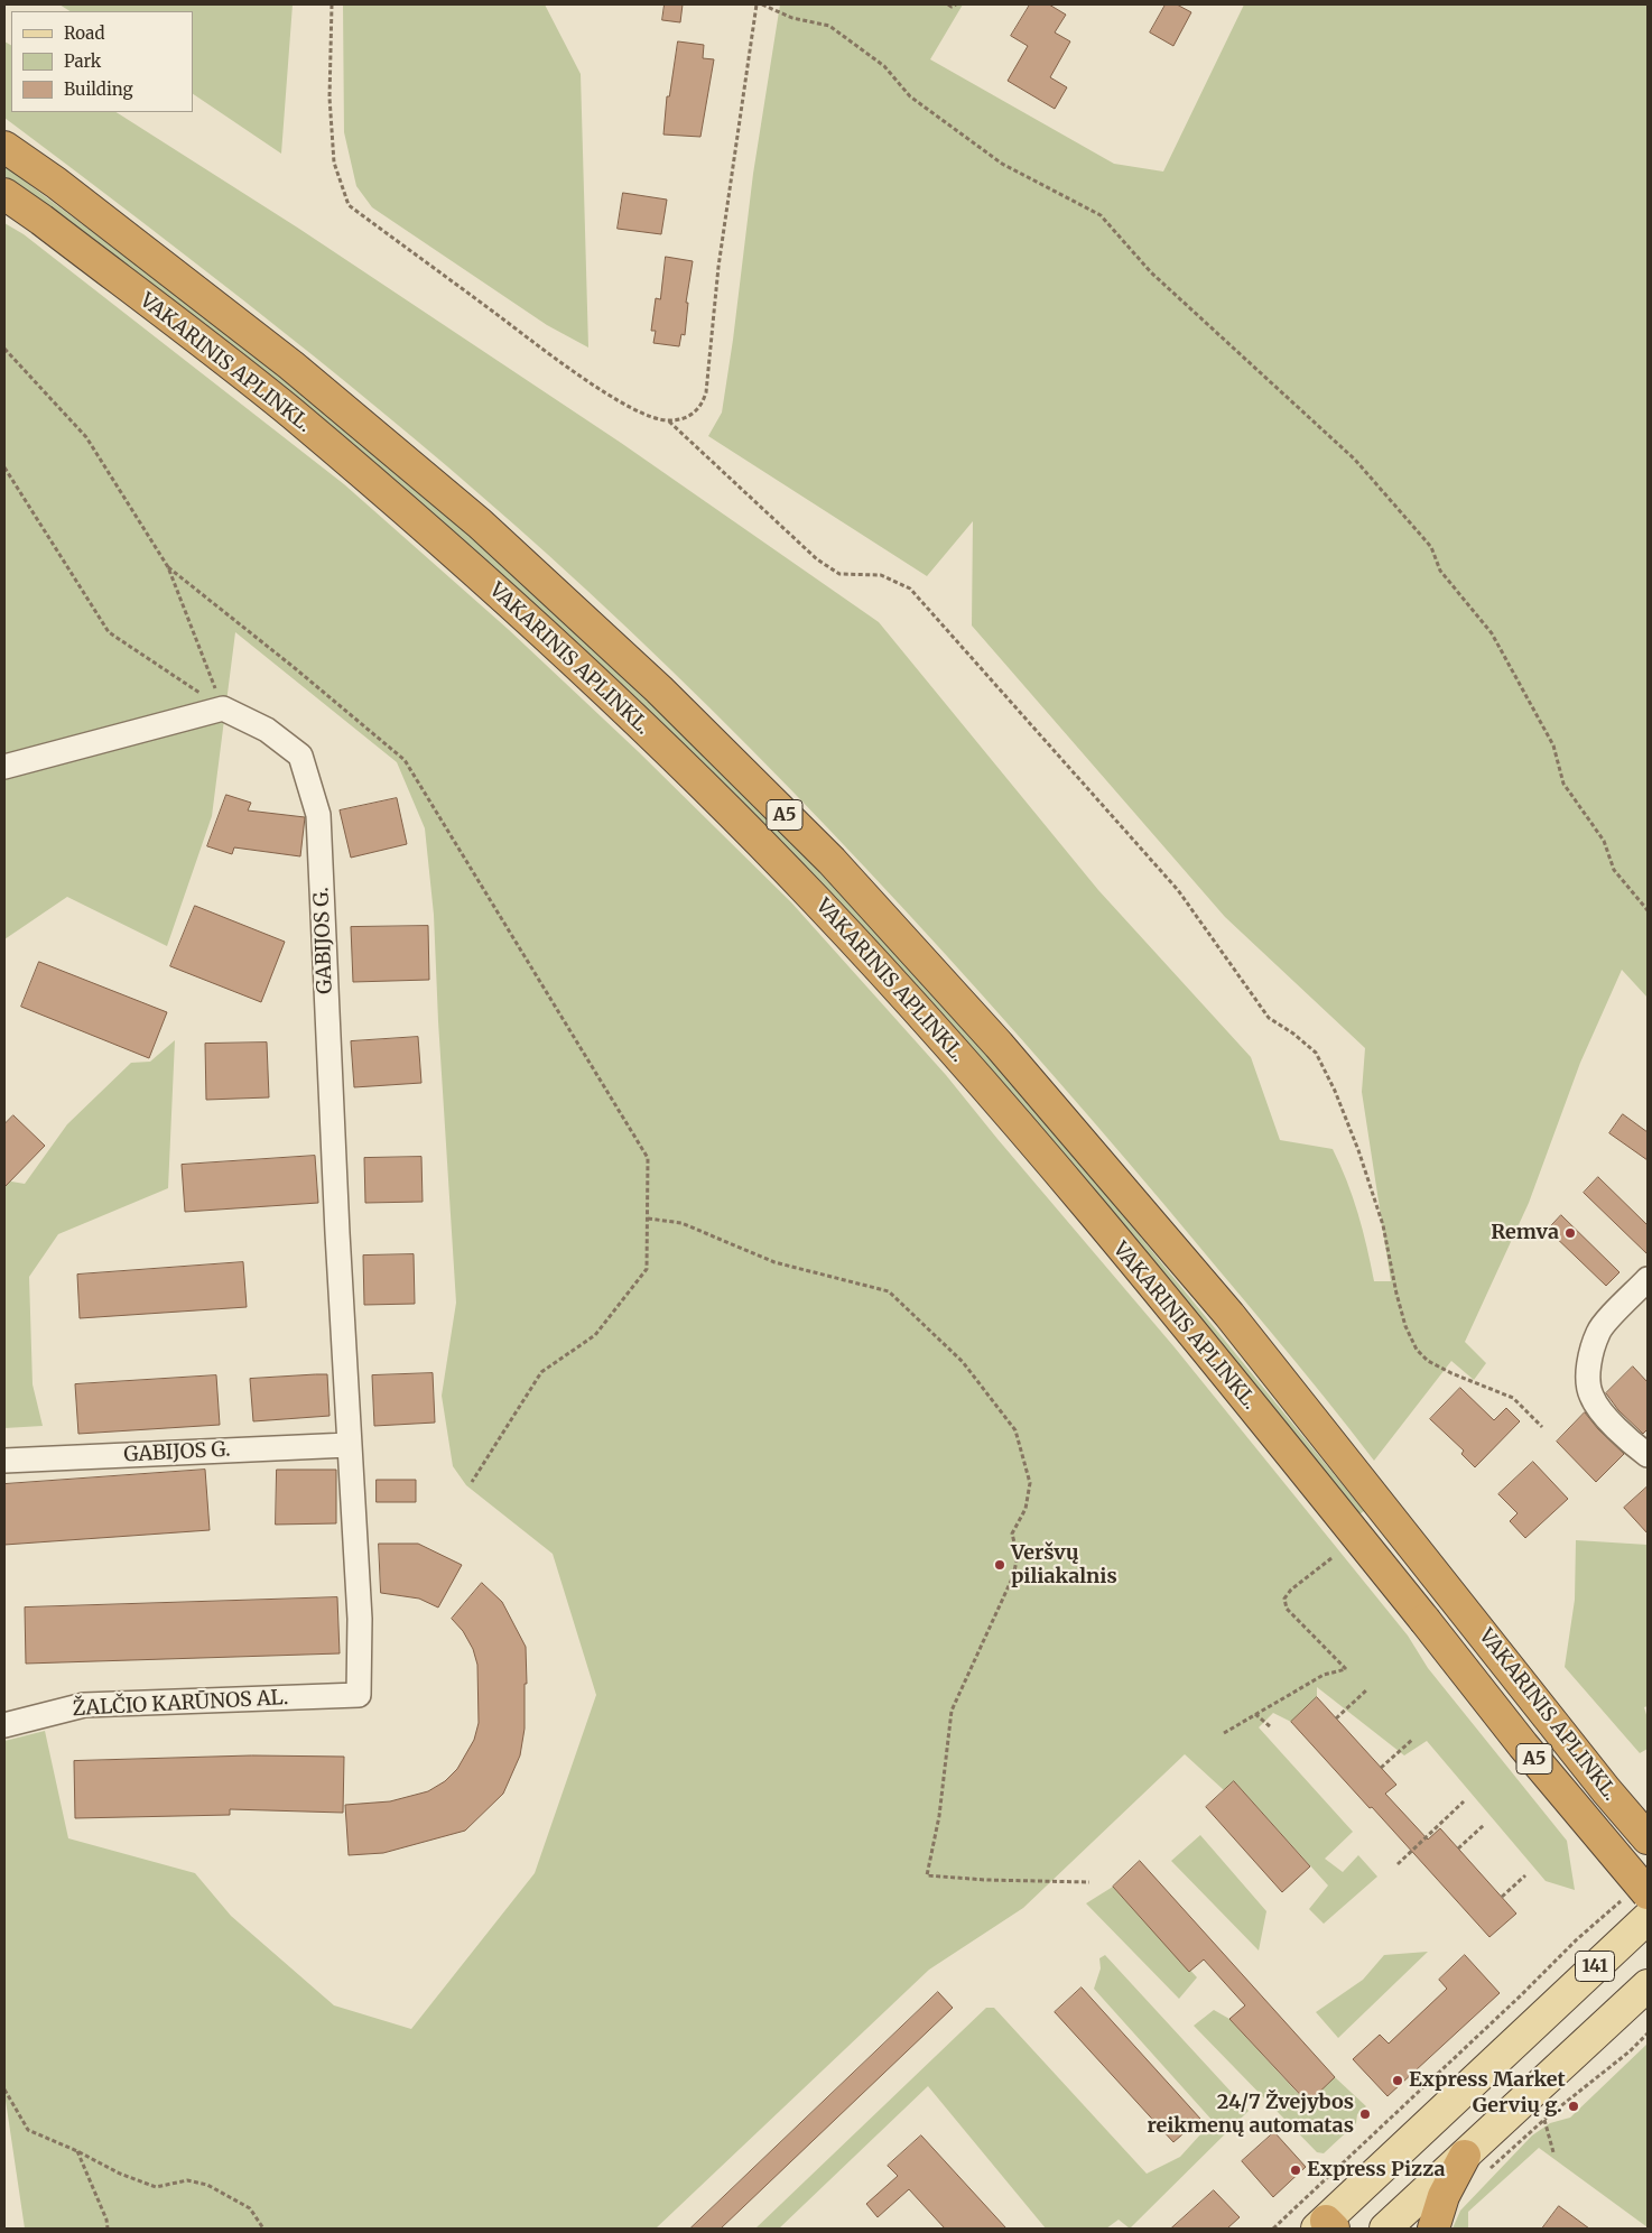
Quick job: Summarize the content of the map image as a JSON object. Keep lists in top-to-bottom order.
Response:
{
  "streets": {
    "highway": ["VAKARINIS APLINKL.", "A5"],
    "main road": ["141"],
    "street": ["GABIJOS G.", "ŽALČIO KARŪNOS AL."]
  },
  "crossings": [
    ["GABIJOS G.", "ŽALČIO KARŪNOS AL."]
  ],
  "places": [
    "Remva",
    "Veršvų piliakalnis",
    "Express Market",
    "Gervių g.",
    "24/7 Žvejybos reikmenų automatas",
    "Express Pizza"
  ],
  "legend": ["Road", "Park", "Building"]
}
